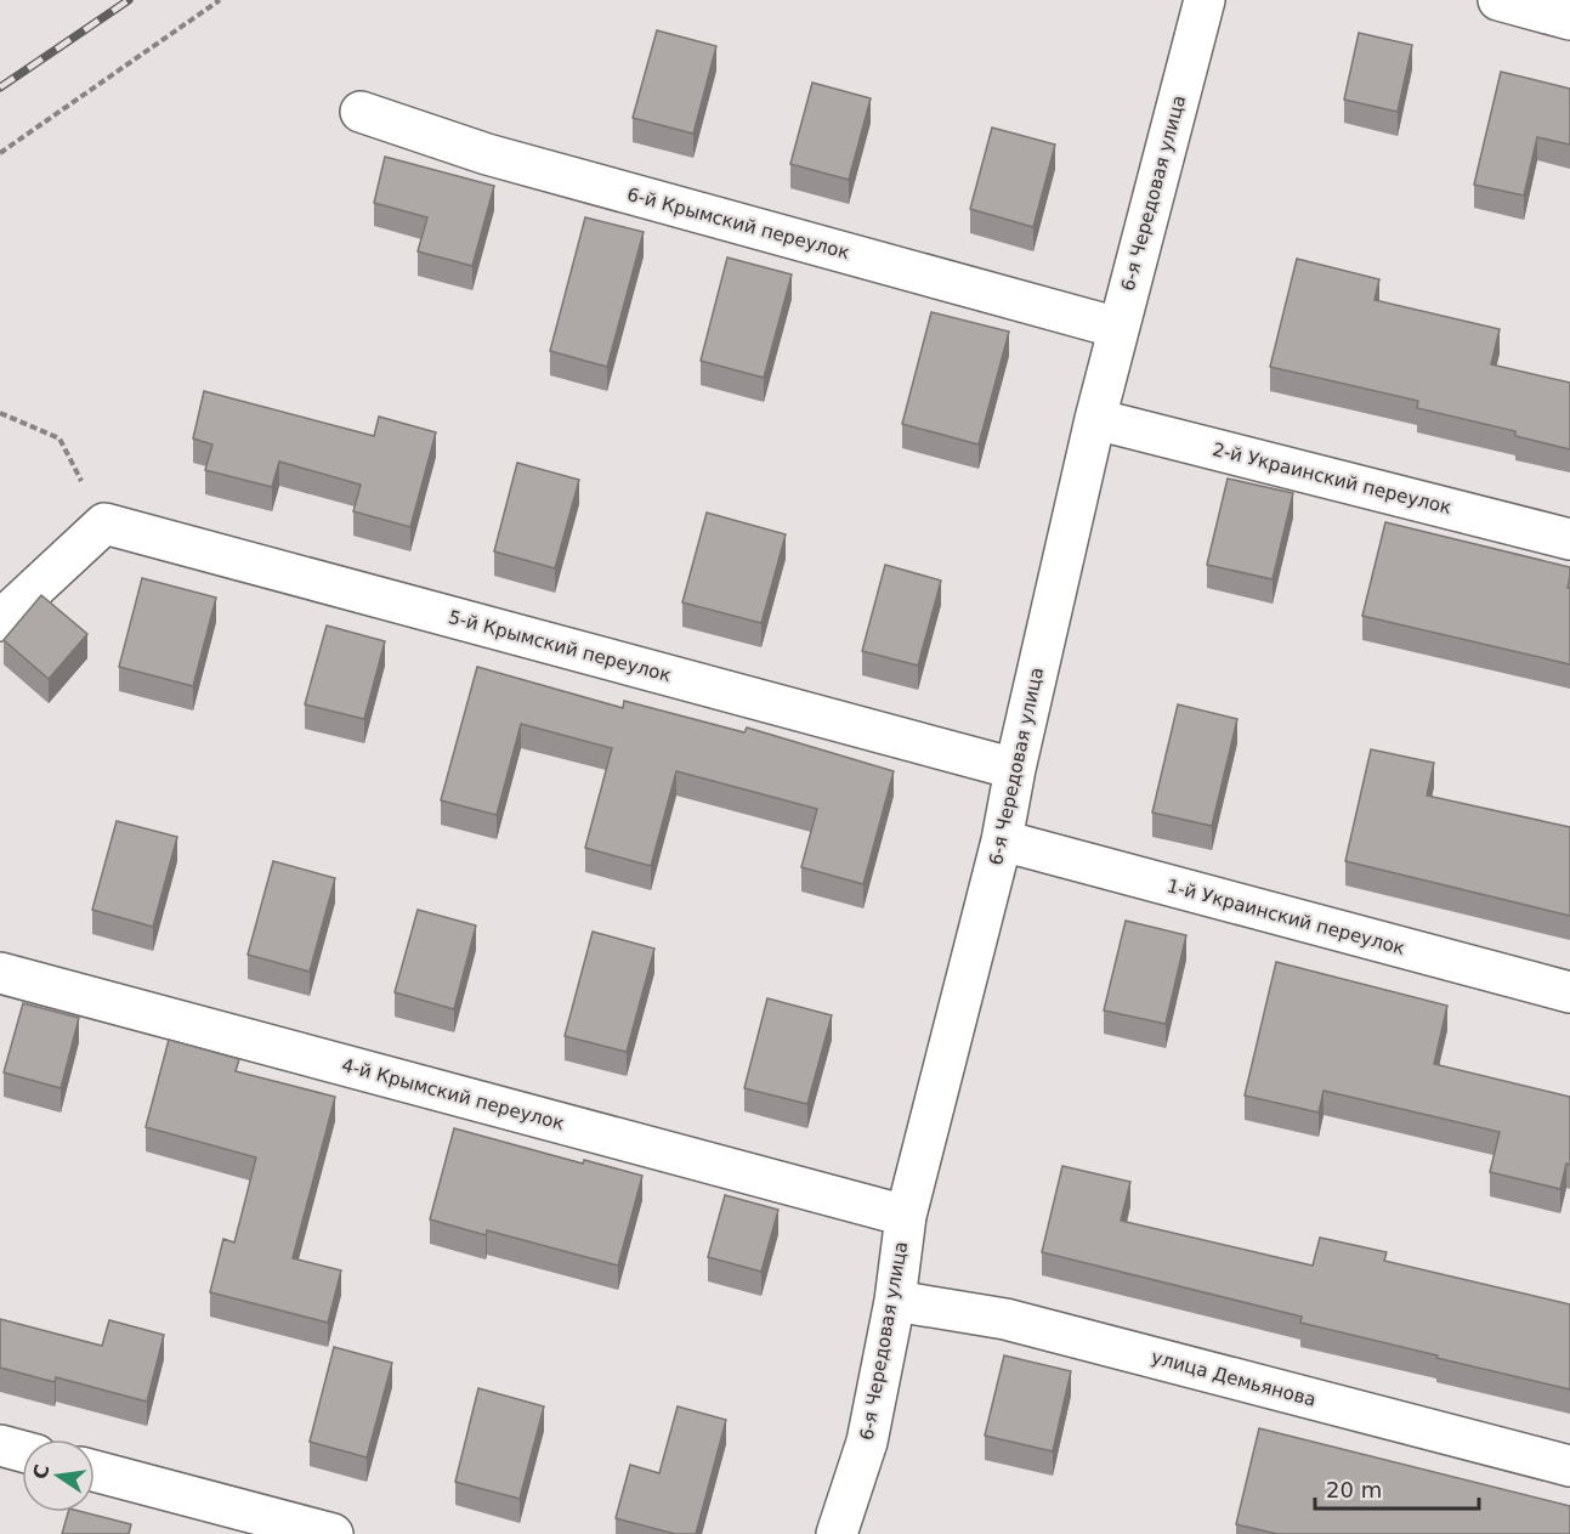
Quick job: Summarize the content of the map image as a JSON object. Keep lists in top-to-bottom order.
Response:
{
  "streets": {
    "street": [
      "6-я Чередовая улица",
      "6-й Крымский переулок",
      "2-й Украинский переулок",
      "5-й Крымский переулок",
      "1-й Украинский переулок",
      "4-й Крымский переулок",
      "улица Демьянова"
    ]
  },
  "crossings": [
    ["6-я Чередовая улица", "6-й Крымский переулок"],
    ["6-я Чередовая улица", "2-й Украинский переулок"],
    ["6-я Чередовая улица", "5-й Крымский переулок"],
    ["6-я Чередовая улица", "1-й Украинский переулок"],
    ["6-я Чередовая улица", "4-й Крымский переулок"],
    ["6-я Чередовая улица", "улица Демьянова"]
  ],
  "scale_bar": "20 m",
  "north": "left"
}
